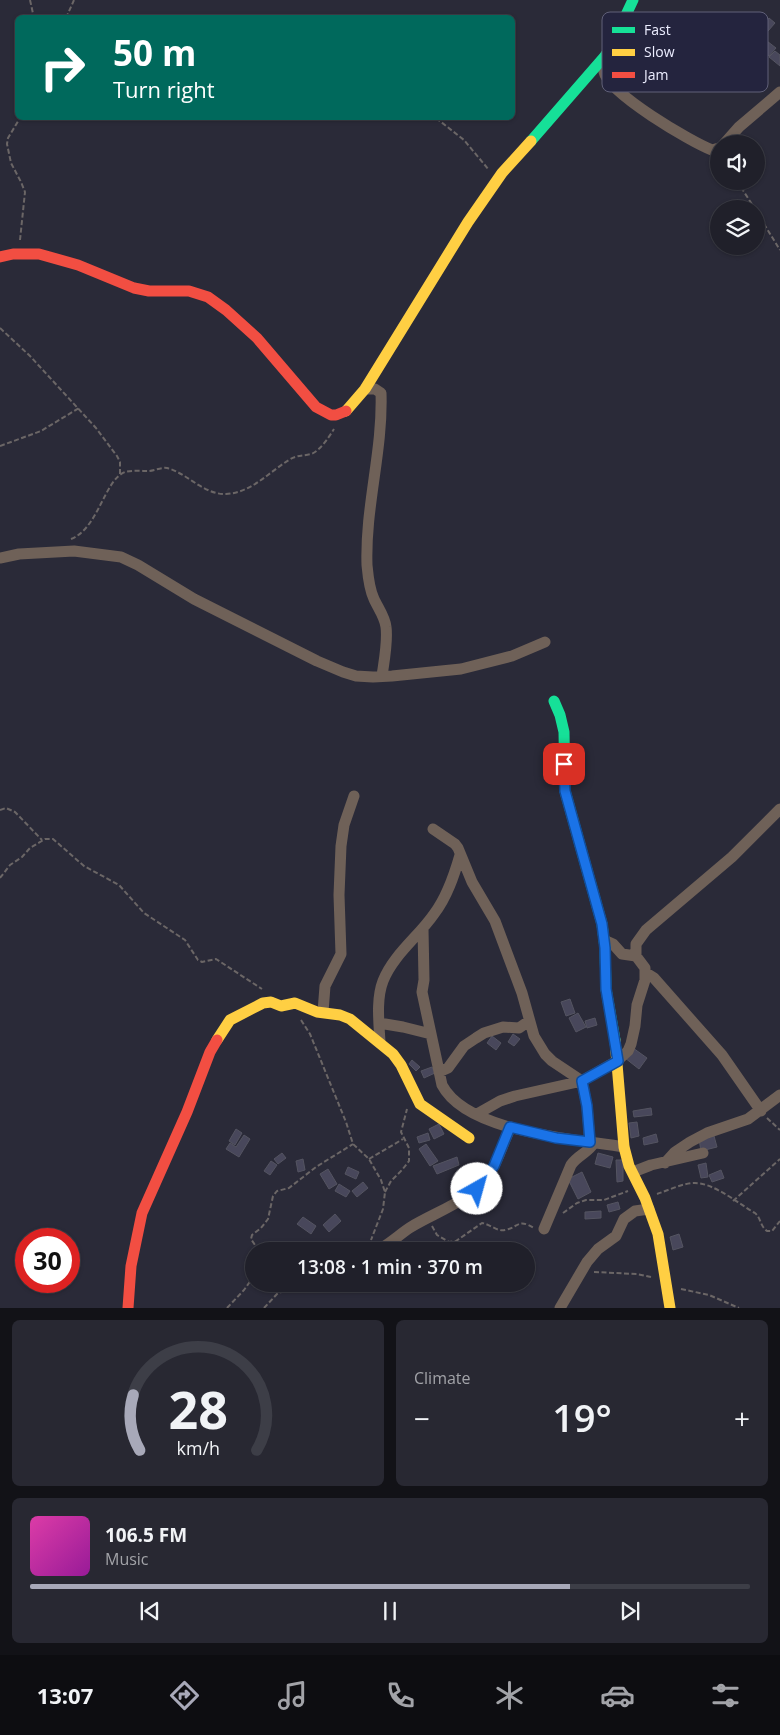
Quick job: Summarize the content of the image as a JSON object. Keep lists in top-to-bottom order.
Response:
{
  "legend": ["Fast", "Slow", "Jam"],
  "page": {
    "turn": ["50 m", "Turn right"],
    "limit": "30",
    "trip": "13:08 · 1 min · 370 m",
    "tile": "Climate",
    "heat": ["−", "19°", "+"],
    "song": ["106.5 FM", "Music"],
    "tabs": "13:07",
    "gauge": ["28", "km/h"]
  }
}
